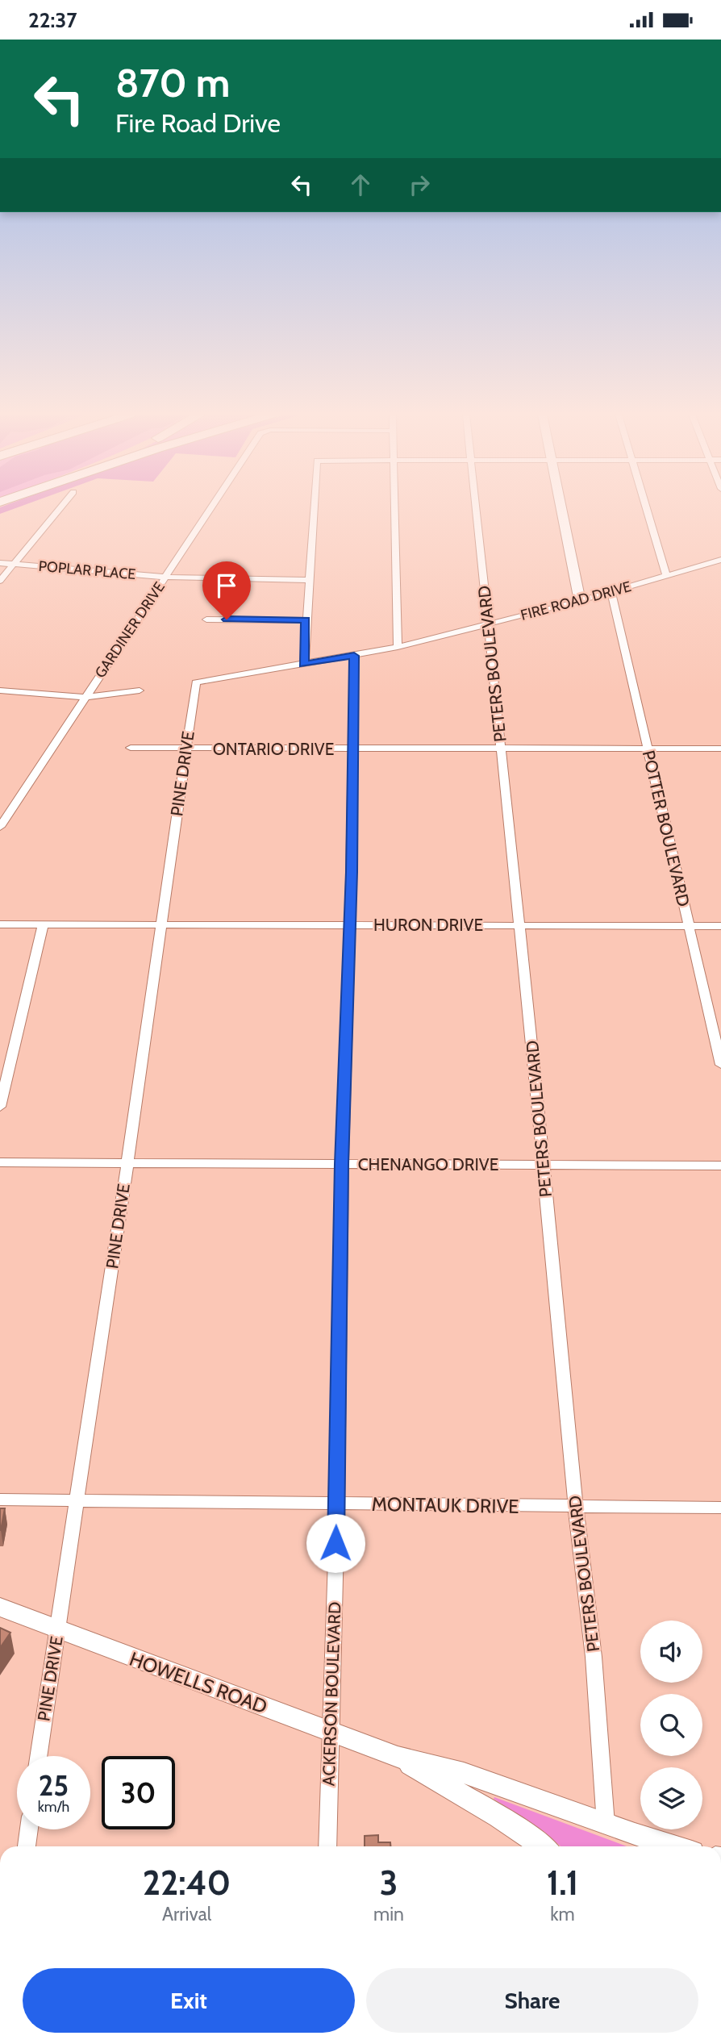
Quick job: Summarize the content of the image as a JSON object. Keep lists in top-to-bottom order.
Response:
{
  "streets": {
    "street": [
      "POPLAR PLACE",
      "FIRE ROAD DRIVE",
      "GARDINER DRIVE",
      "PETERS BOULEVARD",
      "ONTARIO DRIVE",
      "PINE DRIVE",
      "POTTER BOULEVARD",
      "HURON DRIVE",
      "CHENANGO DRIVE",
      "MONTAUK DRIVE",
      "HOWELLS ROAD",
      "ACKERSON BOULEVARD"
    ]
  },
  "crossings": [
    ["POPLAR PLACE", "GARDINER DRIVE"],
    ["FIRE ROAD DRIVE", "PETERS BOULEVARD"],
    ["FIRE ROAD DRIVE", "PINE DRIVE"],
    ["FIRE ROAD DRIVE", "POTTER BOULEVARD"],
    ["FIRE ROAD DRIVE", "ACKERSON BOULEVARD"],
    ["PETERS BOULEVARD", "ONTARIO DRIVE"],
    ["PETERS BOULEVARD", "HURON DRIVE"],
    ["PETERS BOULEVARD", "CHENANGO DRIVE"],
    ["PETERS BOULEVARD", "MONTAUK DRIVE"],
    ["PETERS BOULEVARD", "HOWELLS ROAD"],
    ["ONTARIO DRIVE", "PINE DRIVE"],
    ["ONTARIO DRIVE", "POTTER BOULEVARD"],
    ["ONTARIO DRIVE", "ACKERSON BOULEVARD"],
    ["PINE DRIVE", "HURON DRIVE"],
    ["PINE DRIVE", "CHENANGO DRIVE"],
    ["PINE DRIVE", "MONTAUK DRIVE"],
    ["PINE DRIVE", "HOWELLS ROAD"],
    ["POTTER BOULEVARD", "HURON DRIVE"],
    ["HURON DRIVE", "ACKERSON BOULEVARD"],
    ["CHENANGO DRIVE", "ACKERSON BOULEVARD"],
    ["MONTAUK DRIVE", "ACKERSON BOULEVARD"],
    ["HOWELLS ROAD", "ACKERSON BOULEVARD"]
  ],
  "page": {
    "status": "22:37",
    "turn": ["870 m", "Fire Road Drive"],
    "speed": "25 km/h",
    "limit": "30",
    "eta": [
      "22:40",
      "Arrival",
      "3",
      "min",
      "1.1",
      "km"
    ],
    "buttons": ["Exit", "Share"]
  }
}
